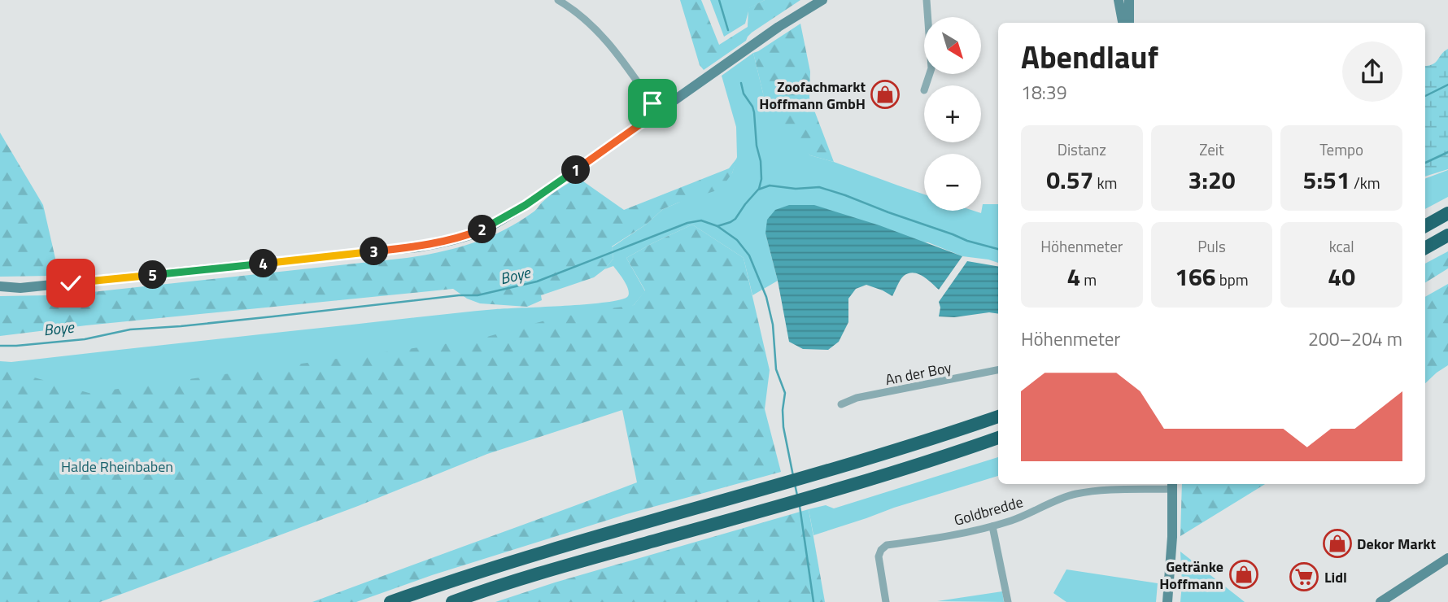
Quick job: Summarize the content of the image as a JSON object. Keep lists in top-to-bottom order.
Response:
{
  "streets": {
    "street": ["An der Boy", "Goldbredde"]
  },
  "water": ["Boye"],
  "parks": ["Halde Rheinbaben"],
  "places": {
    "shop": ["Zoofachmarkt Hoffmann GmbH", "Dekor Markt", "Getränke Hoffmann"],
    "supermarket": ["Lidl"]
  },
  "north": "bottom right",
  "page": {
    "map_buttons": ["+", "−"],
    "heading": ["Abendlauf", "18:39"],
    "stats": [
      ["Distanz", "0.57 km"],
      ["Zeit", "3:20"],
      ["Tempo", "5:51 /km"],
      ["Höhenmeter", "4 m"],
      ["Puls", "166 bpm"],
      ["kcal", "40"]
    ],
    "pins": [
      "1",
      "2",
      "3",
      "4",
      "5"
    ],
    "chart": ["Höhenmeter", "200–204 m"]
  }
}
